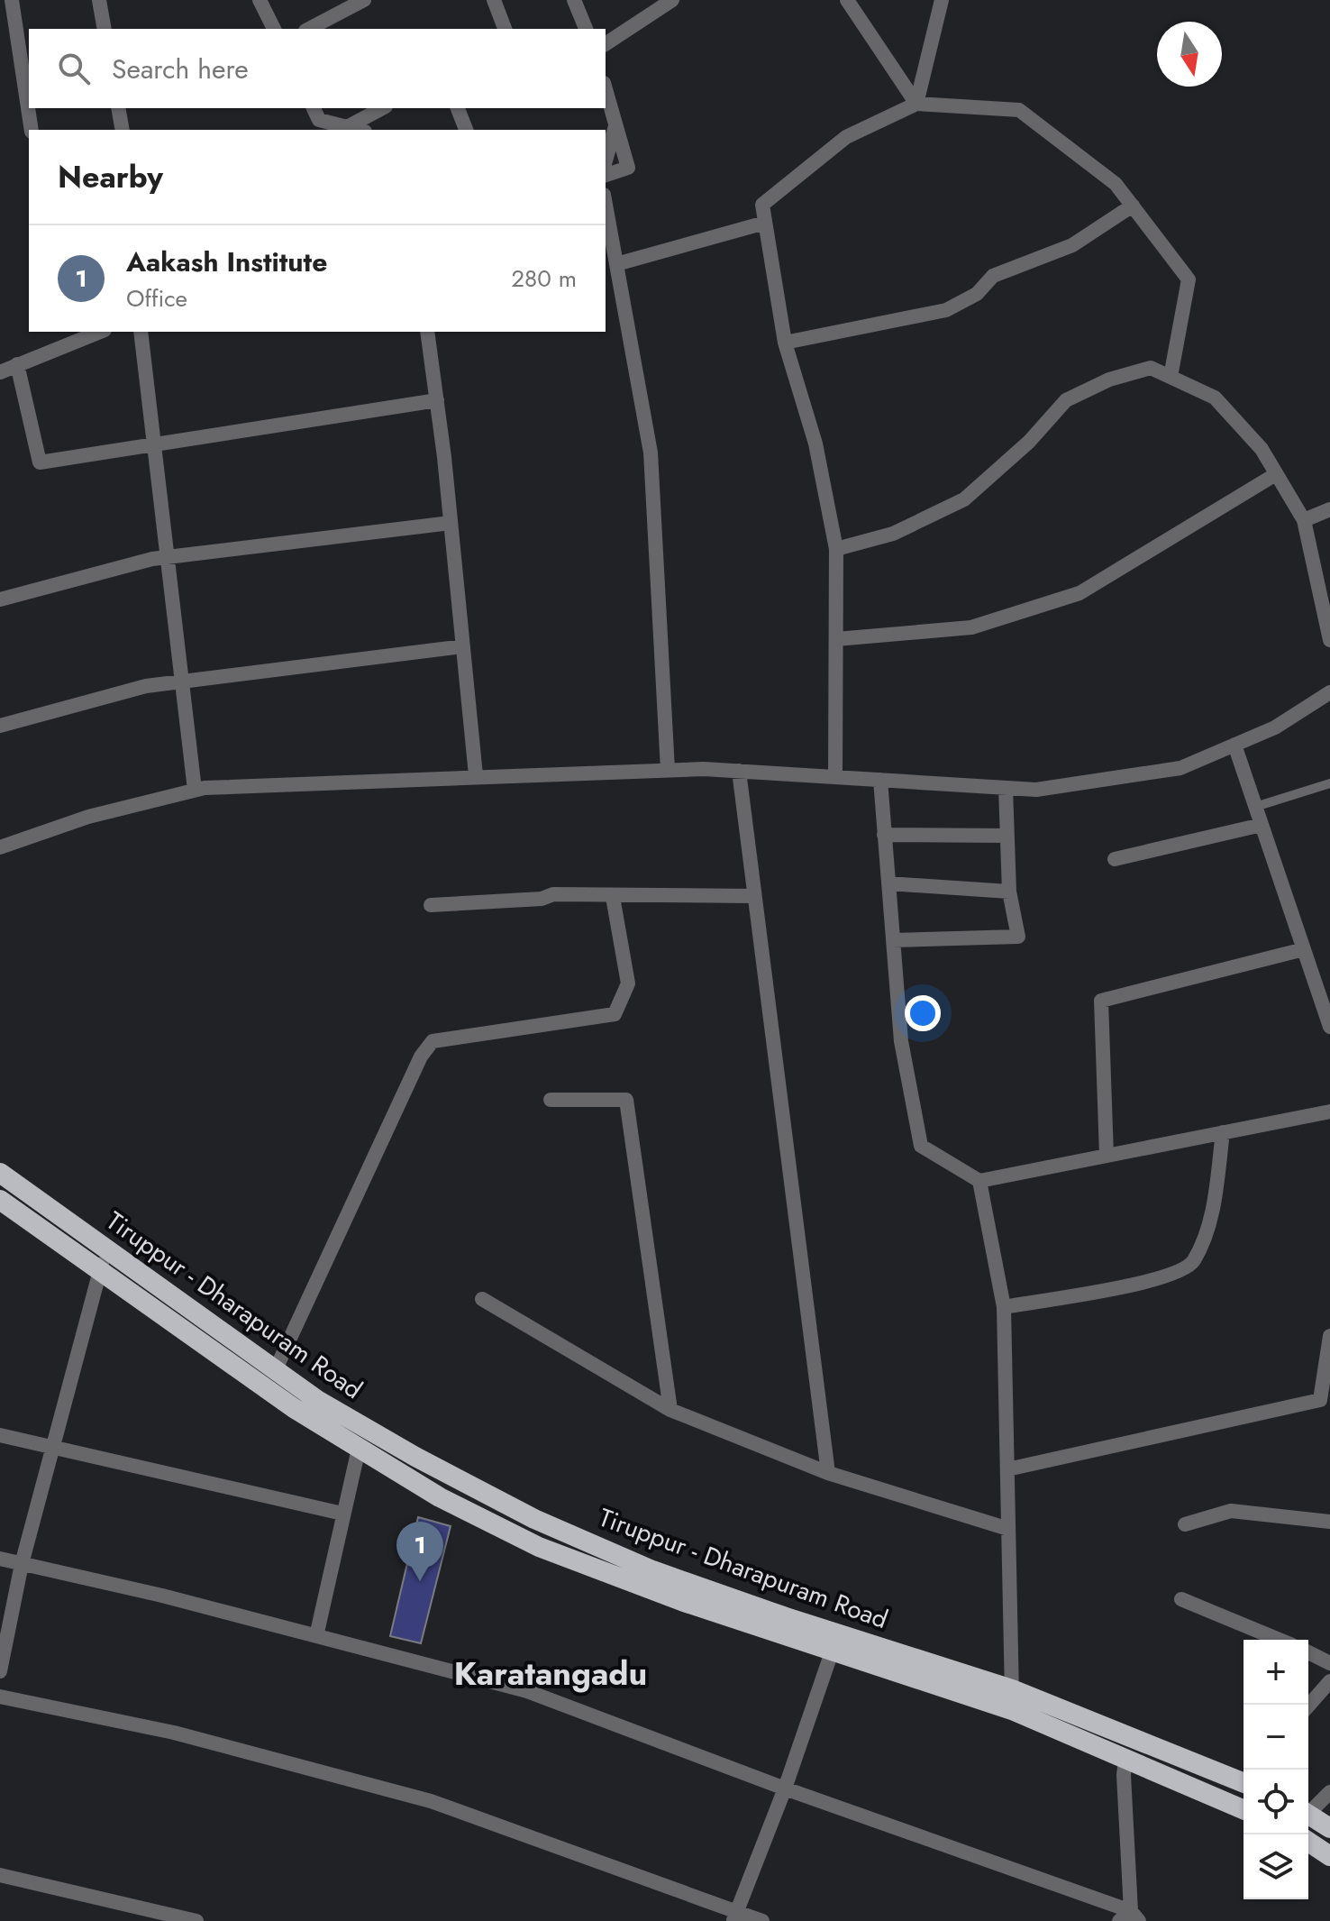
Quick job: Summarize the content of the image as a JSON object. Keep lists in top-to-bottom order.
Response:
{
  "streets": {
    "highway": ["Tiruppur - Dharapuram Road"]
  },
  "districts": ["Karatangadu"],
  "north": "bottom",
  "page": {
    "search": "Search here",
    "heading": "Nearby",
    "list": [
      {
        "mark": "1",
        "name": "Aakash Institute",
        "note": "Office",
        "value": "280 m"
      }
    ],
    "pins": "1",
    "map_buttons": ["+", "−"]
  }
}
